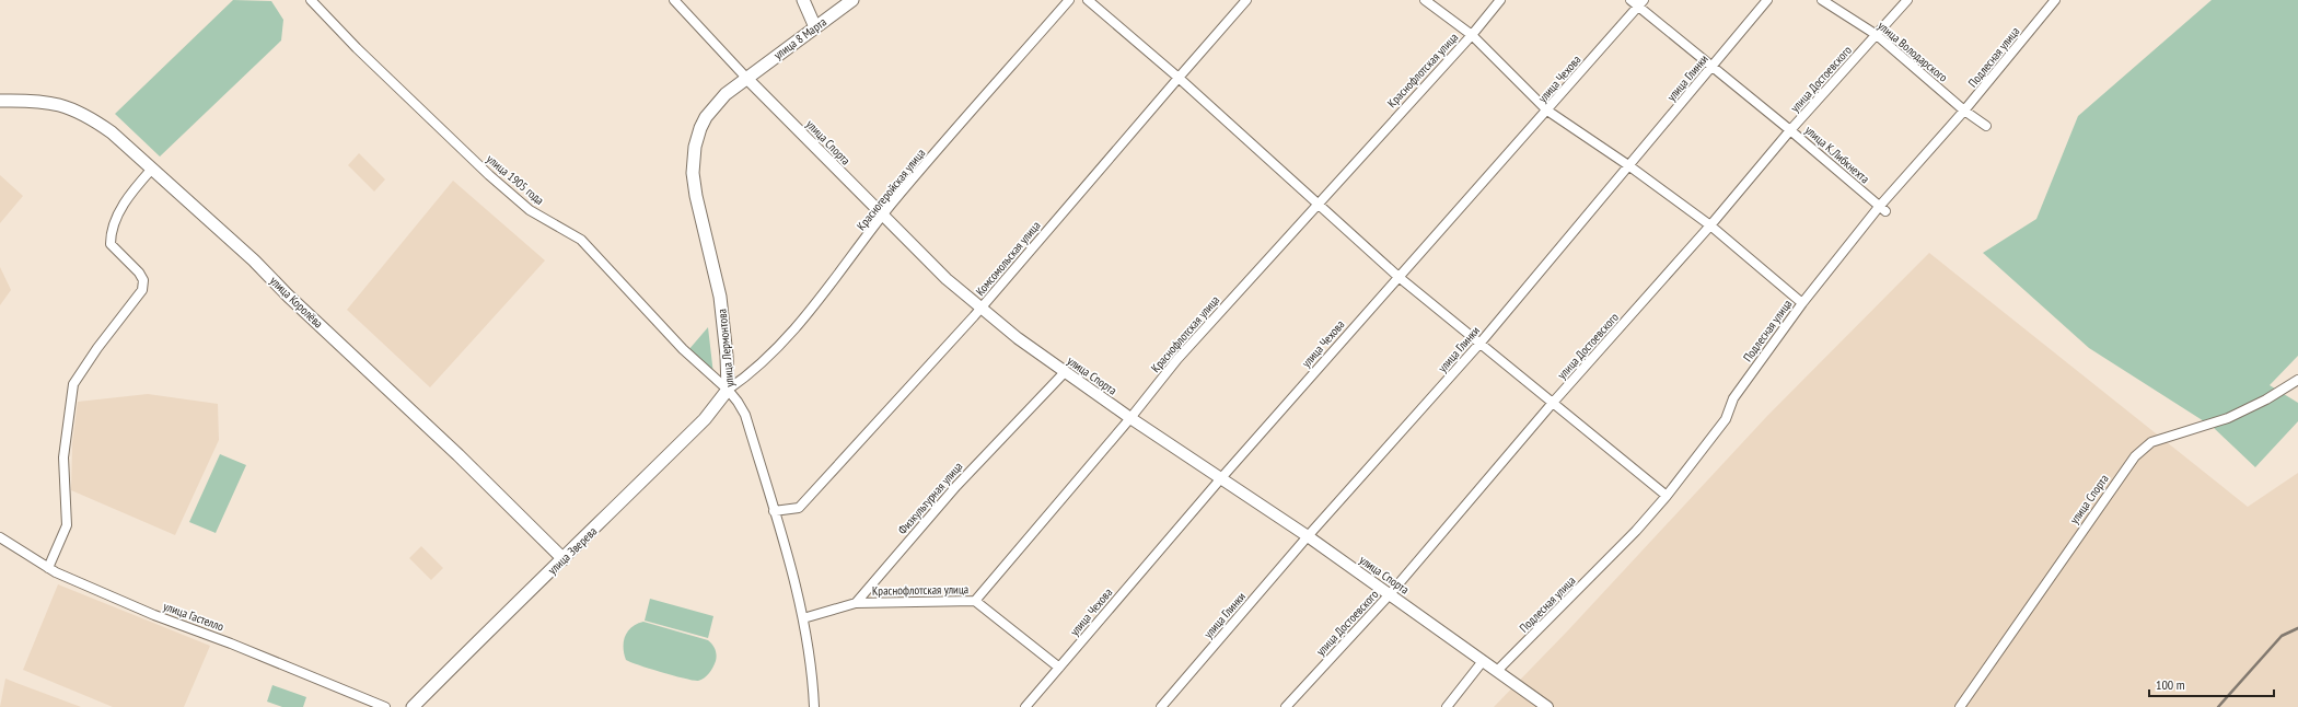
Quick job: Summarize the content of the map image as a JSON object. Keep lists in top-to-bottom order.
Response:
{
  "streets": {
    "main road": [
      "улица 8 Марта",
      "улица Королёва",
      "улица Лермонтова",
      "улица Зверева"
    ],
    "street": [
      "улица Володарского",
      "Подлесная улица",
      "Краснофлотская улица",
      "улица Глинки",
      "улица Чехова",
      "улица Достоевского",
      "улица Спорта",
      "улица К.Либкнехта",
      "улица 1905 года",
      "Красногеройская улица",
      "Комсомольская улица",
      "Физкультурная улица",
      "улица Гастелло"
    ]
  },
  "crossings": [
    ["улица 8 Марта", "улица Спорта"],
    ["улица 8 Марта", "улица Лермонтова"],
    ["улица Володарского", "Подлесная улица"],
    ["улица Володарского", "улица Достоевского"],
    ["Подлесная улица", "улица Спорта"],
    ["Подлесная улица", "улица К.Либкнехта"],
    ["Краснофлотская улица", "улица Спорта"],
    ["Краснофлотская улица", "Физкультурная улица"],
    ["улица Глинки", "улица Спорта"],
    ["улица Глинки", "улица К.Либкнехта"],
    ["улица Чехова", "улица Спорта"],
    ["улица Чехова", "улица К.Либкнехта"],
    ["улица Достоевского", "улица Спорта"],
    ["улица Достоевского", "улица К.Либкнехта"],
    ["улица Спорта", "Красногеройская улица"],
    ["улица Спорта", "Комсомольская улица"],
    ["улица Спорта", "улица Лермонтова"],
    ["улица Спорта", "Физкультурная улица"],
    ["улица 1905 года", "Красногеройская улица"],
    ["улица 1905 года", "улица Лермонтова"],
    ["улица 1905 года", "улица Зверева"],
    ["Красногеройская улица", "улица Лермонтова"],
    ["Красногеройская улица", "улица Зверева"],
    ["Комсомольская улица", "улица Лермонтова"],
    ["улица Королёва", "улица Зверева"],
    ["улица Лермонтова", "улица Зверева"]
  ],
  "scale_bar": "100 m"
}
